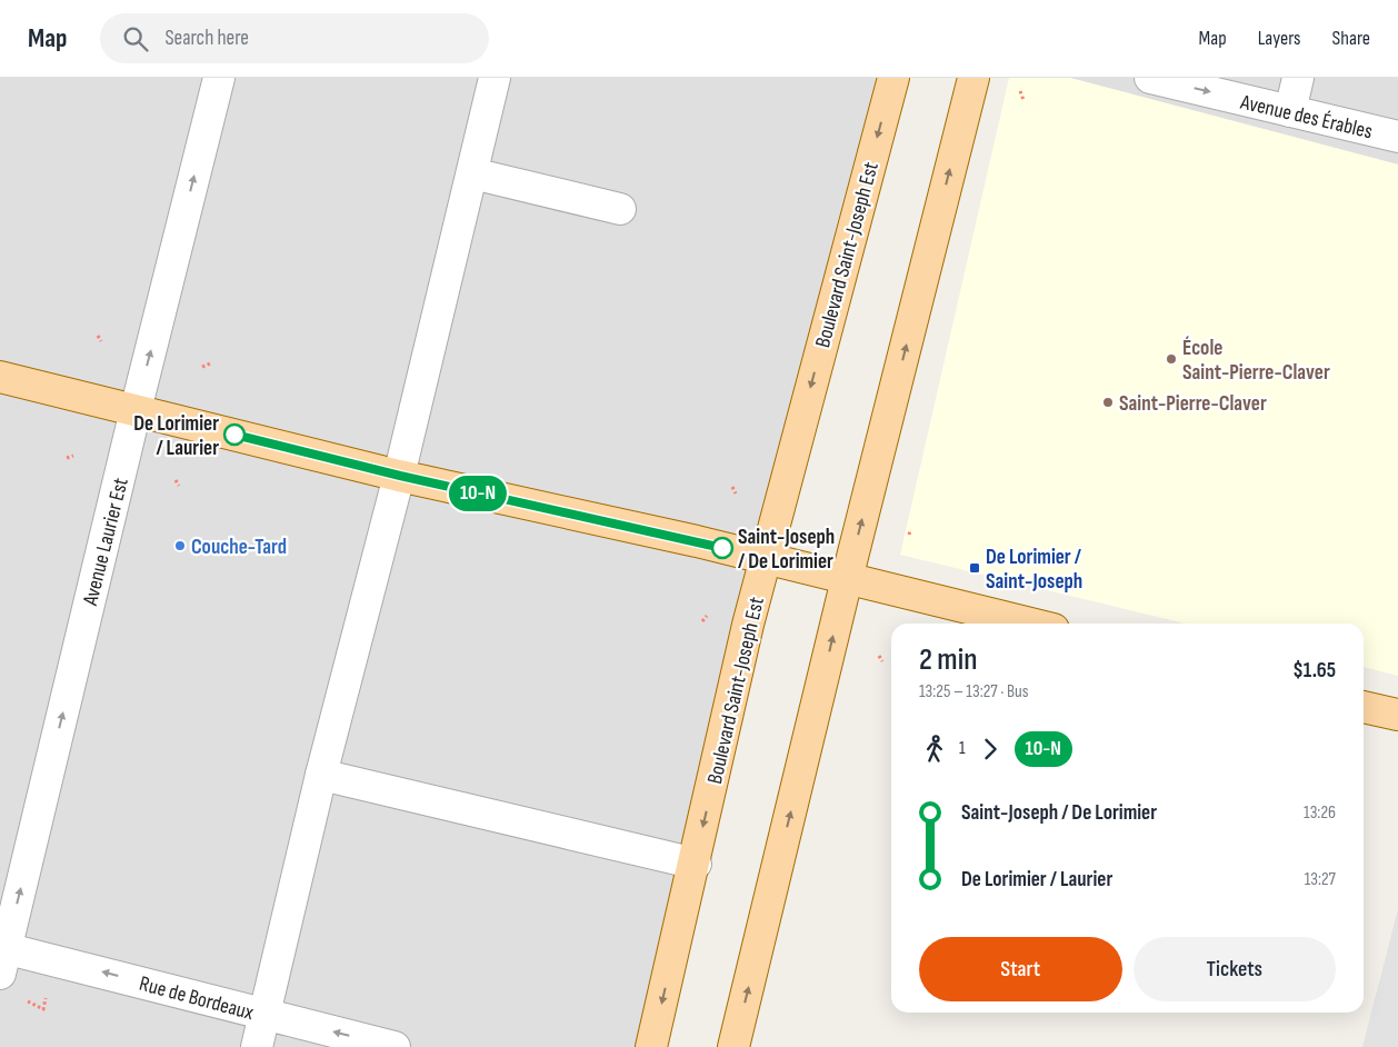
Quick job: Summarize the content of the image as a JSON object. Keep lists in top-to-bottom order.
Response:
{
  "streets": {
    "main road": ["Boulevard Saint-Joseph Est"],
    "street": ["Avenue des Érables", "Avenue Laurier Est", "Rue de Bordeaux"]
  },
  "crossings": [
    ["Avenue Laurier Est", "Rue de Bordeaux"]
  ],
  "one_way": ["Avenue des Érables"],
  "places": {
    "other": [
      "École Saint-Pierre-Claver",
      "Saint-Pierre-Claver",
      "De Lorimier / Laurier",
      "Couche-Tard",
      "Saint-Joseph / De Lorimier"
    ],
    "transit": ["De Lorimier / Saint-Joseph"]
  },
  "lines": ["bus line 10-N"],
  "page": {
    "header": "Map",
    "search": "Search here",
    "nav": ["Map", "Layers", "Share"],
    "on_map": "10-N",
    "heading": ["2 min", "13:25 – 13:27 · Bus", "$1.65"],
    "legs": ["1", "10-N"],
    "list": [
      {
        "name": "Saint-Joseph / De Lorimier",
        "value": "13:26"
      },
      {
        "name": "De Lorimier / Laurier",
        "value": "13:27"
      }
    ],
    "buttons": ["Start", "Tickets"]
  }
}
